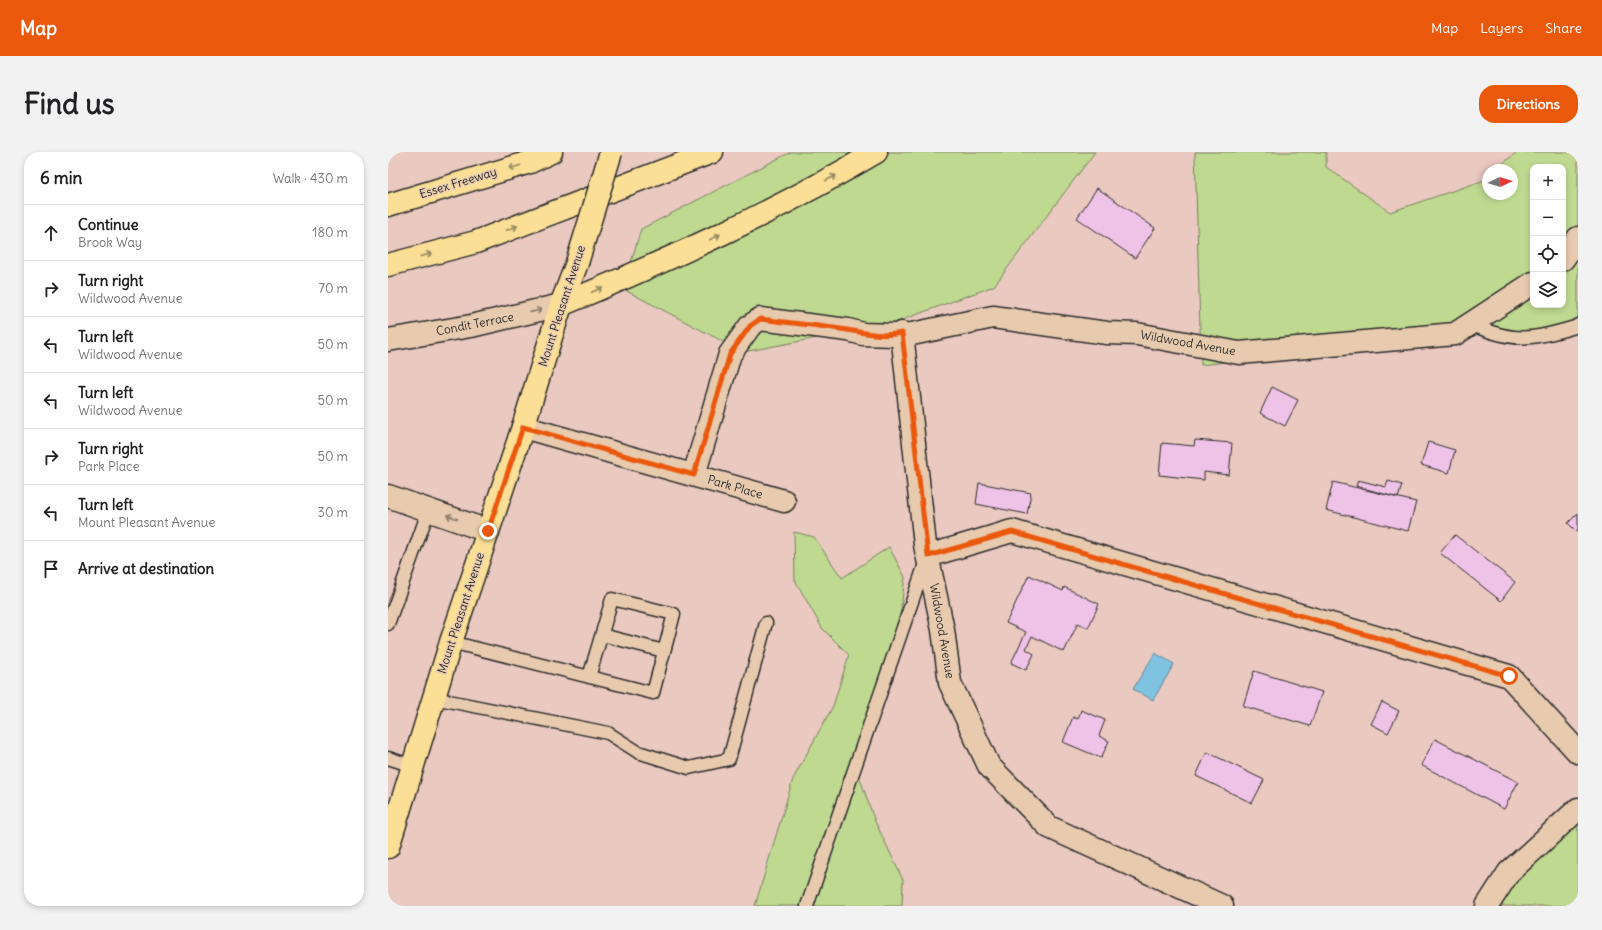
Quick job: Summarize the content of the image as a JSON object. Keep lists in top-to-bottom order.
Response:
{
  "streets": {
    "main road": ["Essex Freeway", "Mount Pleasant Avenue"],
    "street": ["Condit Terrace", "Wildwood Avenue", "Park Place"]
  },
  "crossings": [
    ["Mount Pleasant Avenue", "Condit Terrace"],
    ["Mount Pleasant Avenue", "Park Place"],
    ["Wildwood Avenue", "Park Place"]
  ],
  "one_way": ["Condit Terrace"],
  "north": "right",
  "page": {
    "header": "Map",
    "nav": ["Map", "Layers", "Share"],
    "buttons": "Directions",
    "title": "Find us",
    "heading": ["6 min", "Walk · 430 m"],
    "map_buttons": ["+", "−"],
    "list": [
      ["Continue", "Brook Way", "180 m"],
      ["Turn right", "Wildwood Avenue", "70 m"],
      ["Turn left", "Wildwood Avenue", "50 m"],
      ["Turn left", "Wildwood Avenue", "50 m"],
      ["Turn right", "Park Place", "50 m"],
      ["Turn left", "Mount Pleasant Avenue", "30 m"],
      "Arrive at destination"
    ]
  }
}
